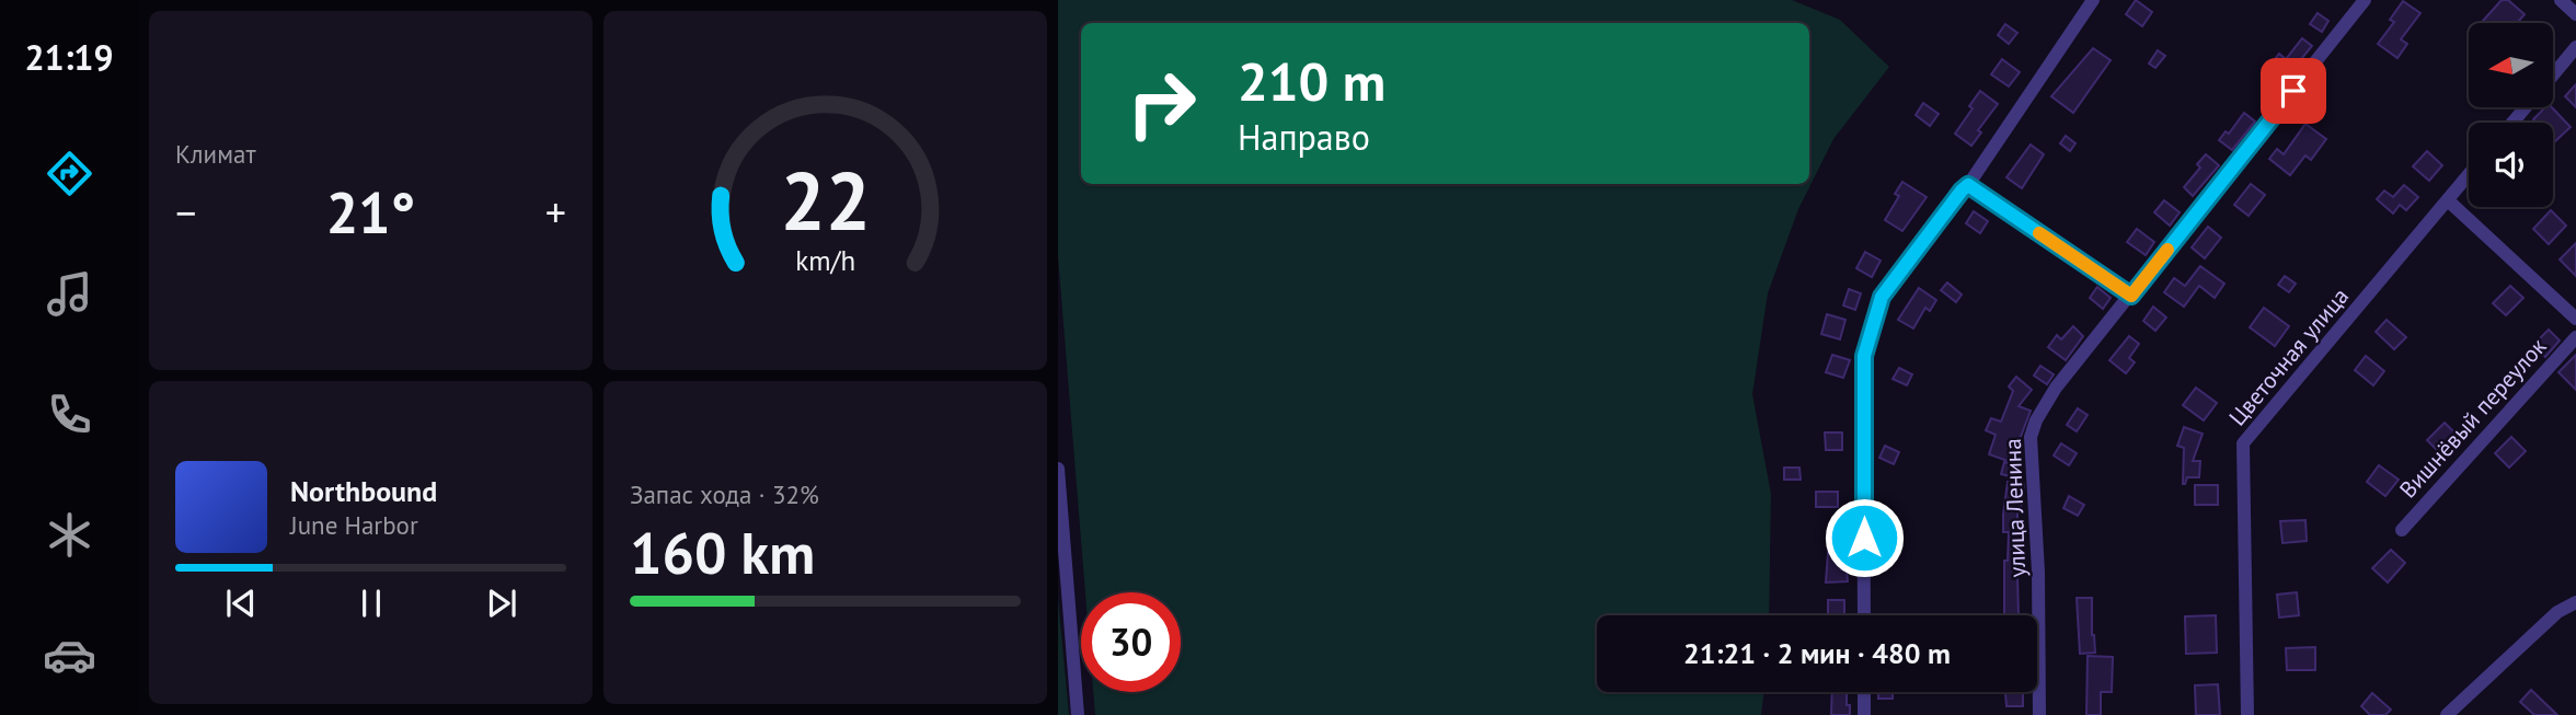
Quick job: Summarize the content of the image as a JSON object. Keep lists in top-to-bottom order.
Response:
{
  "streets": {
    "street": ["Цветочная улица", "Вишнёвый переулок", "улица Ленина"]
  },
  "north": "left",
  "page": {
    "tabs": "21:19",
    "tile": [
      "Климат",
      ["Запас хода · 32%", "160 km"]
    ],
    "turn": ["210 m", "Направо"],
    "heat": ["−", "21°", "+"],
    "song": ["Northbound", "June Harbor"],
    "limit": "30",
    "trip": "21:21 · 2 мин · 480 m",
    "gauge": ["22", "km/h"]
  }
}
